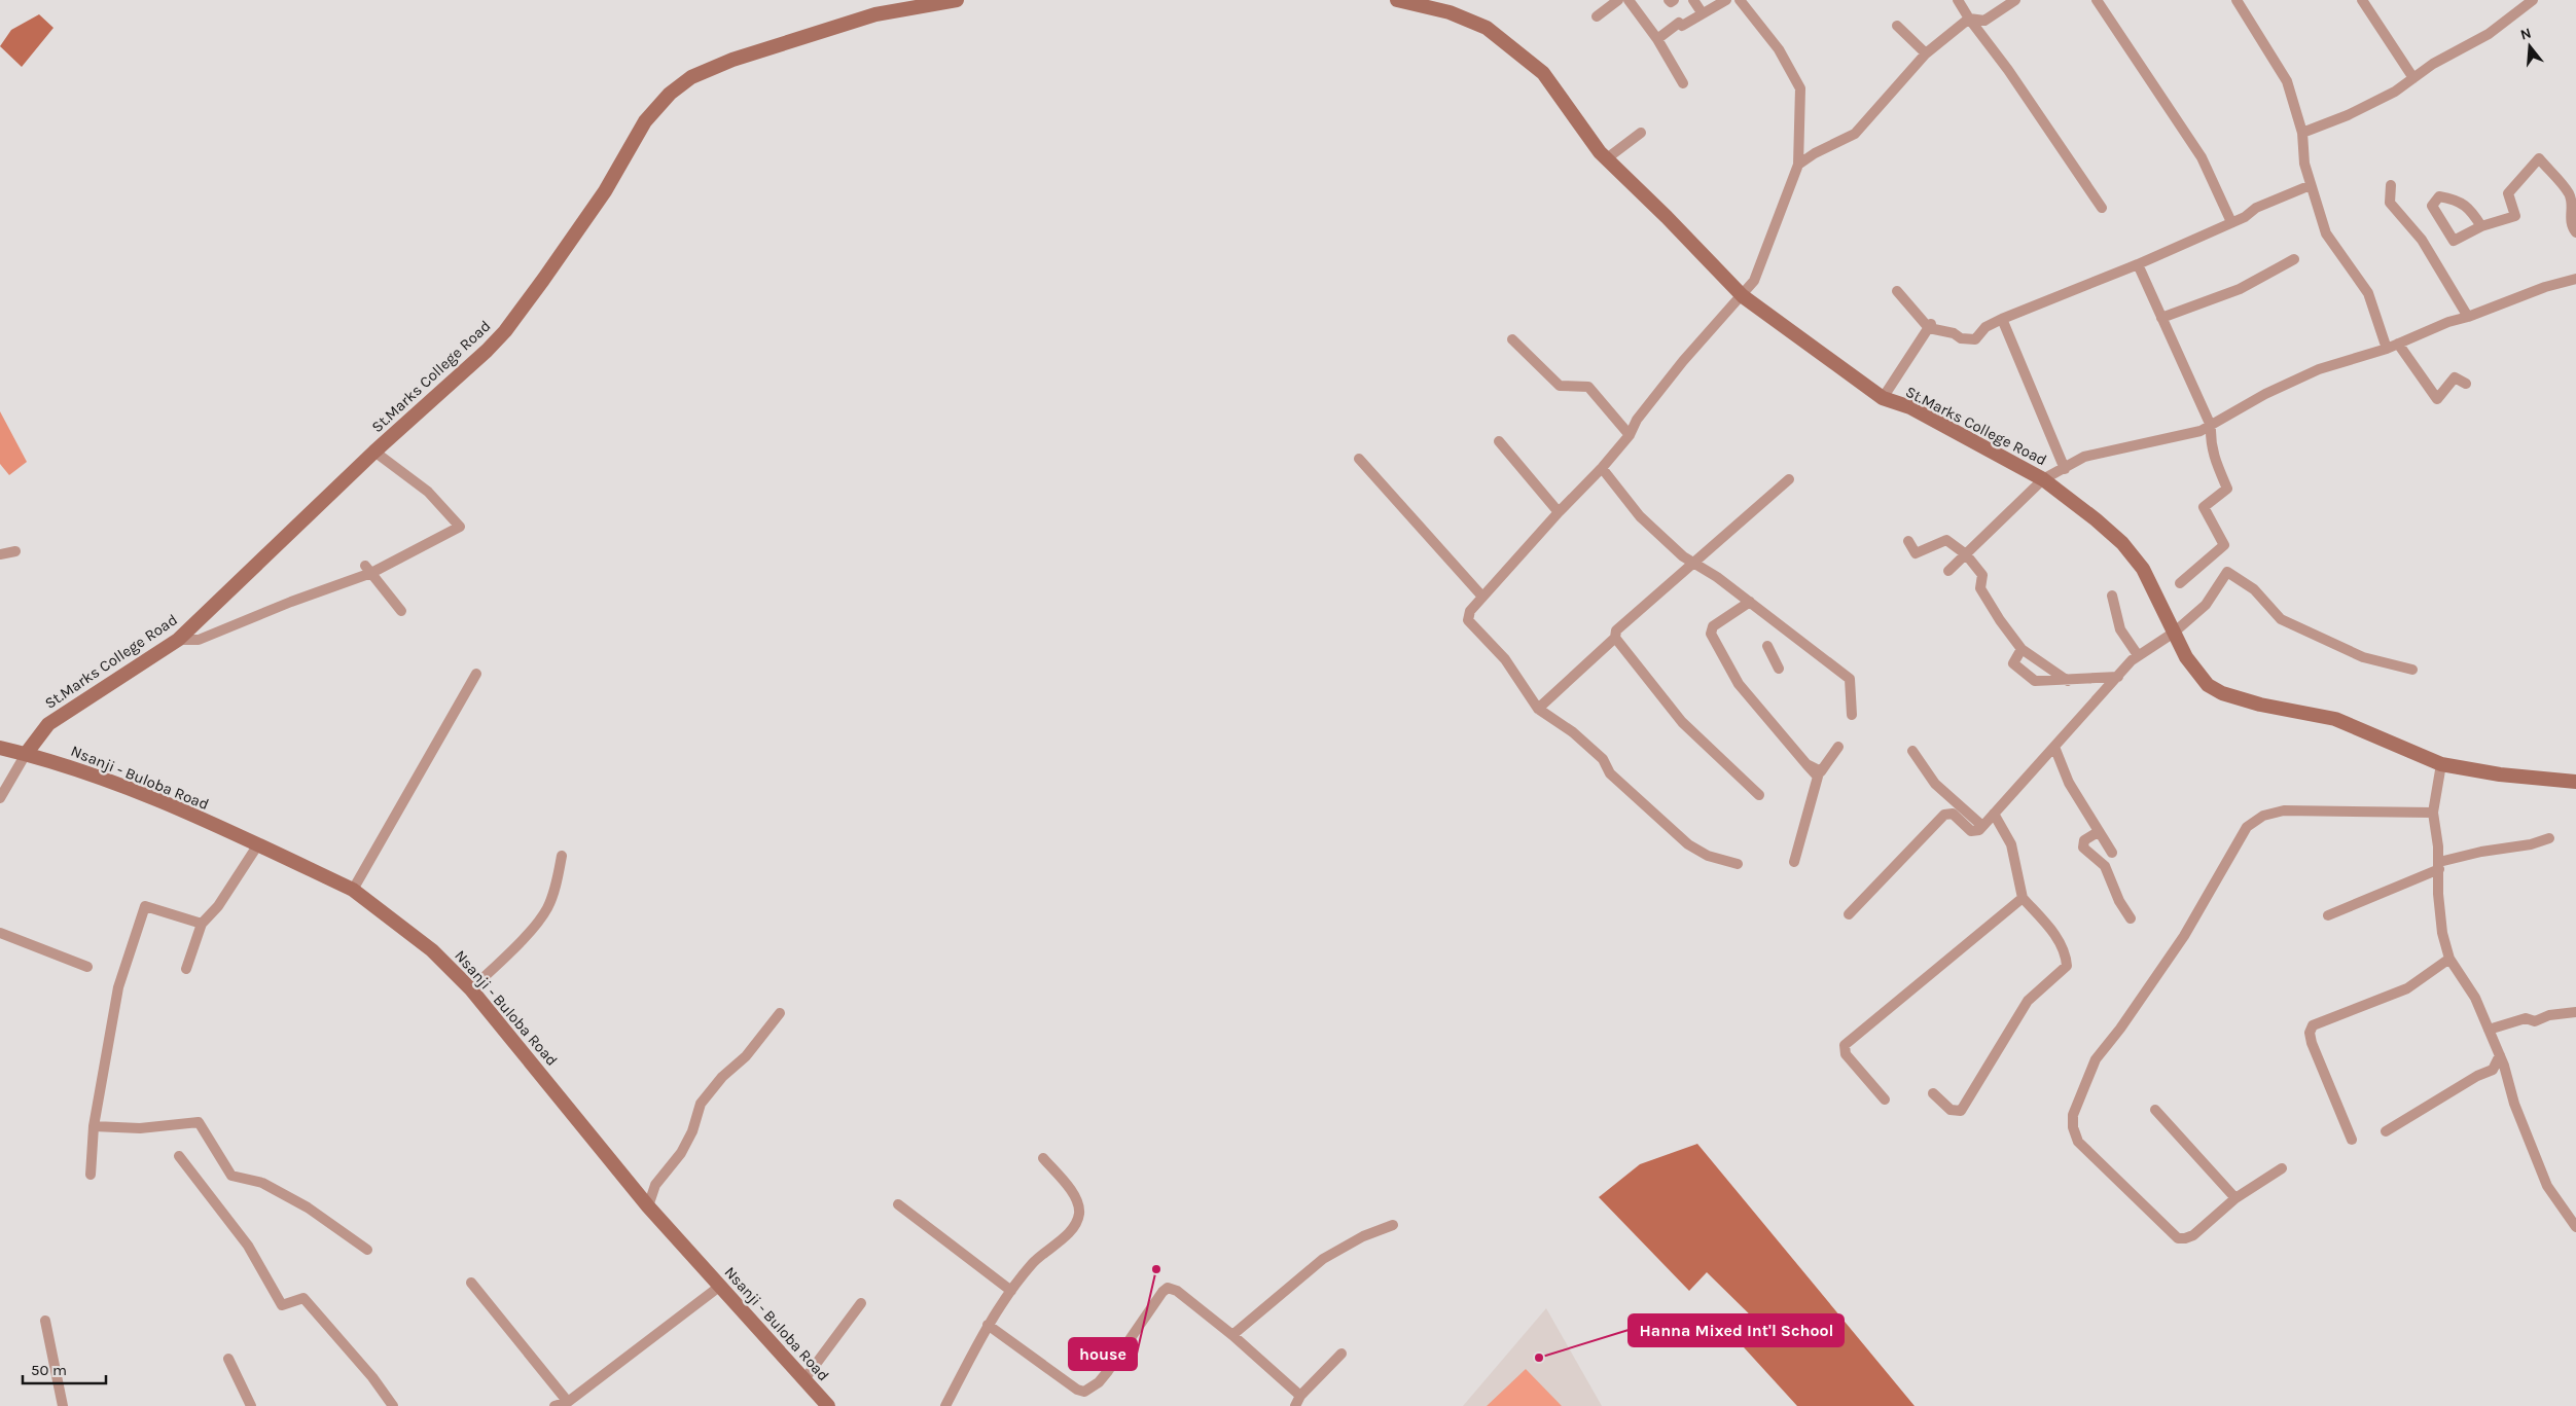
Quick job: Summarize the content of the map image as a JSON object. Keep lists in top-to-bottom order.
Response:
{
  "streets": {
    "main road": ["St.Marks College Road", "Nsanji - Buloba Road"]
  },
  "crossings": [
    ["St.Marks College Road", "Nsanji - Buloba Road"]
  ],
  "places": ["house", "Hanna Mixed Int'l School"],
  "scale_bar": "50 m",
  "north": "top"
}
